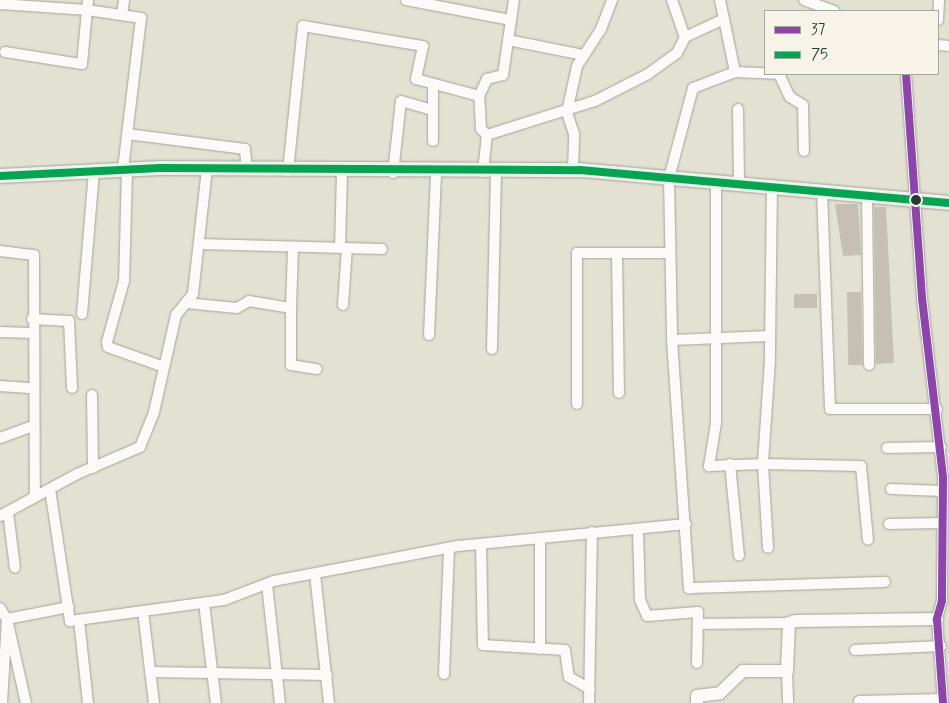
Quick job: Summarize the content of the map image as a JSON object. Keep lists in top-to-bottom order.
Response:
{
  "lines": ["transit line 37", "transit line 75"],
  "legend": ["37", "75"]
}
